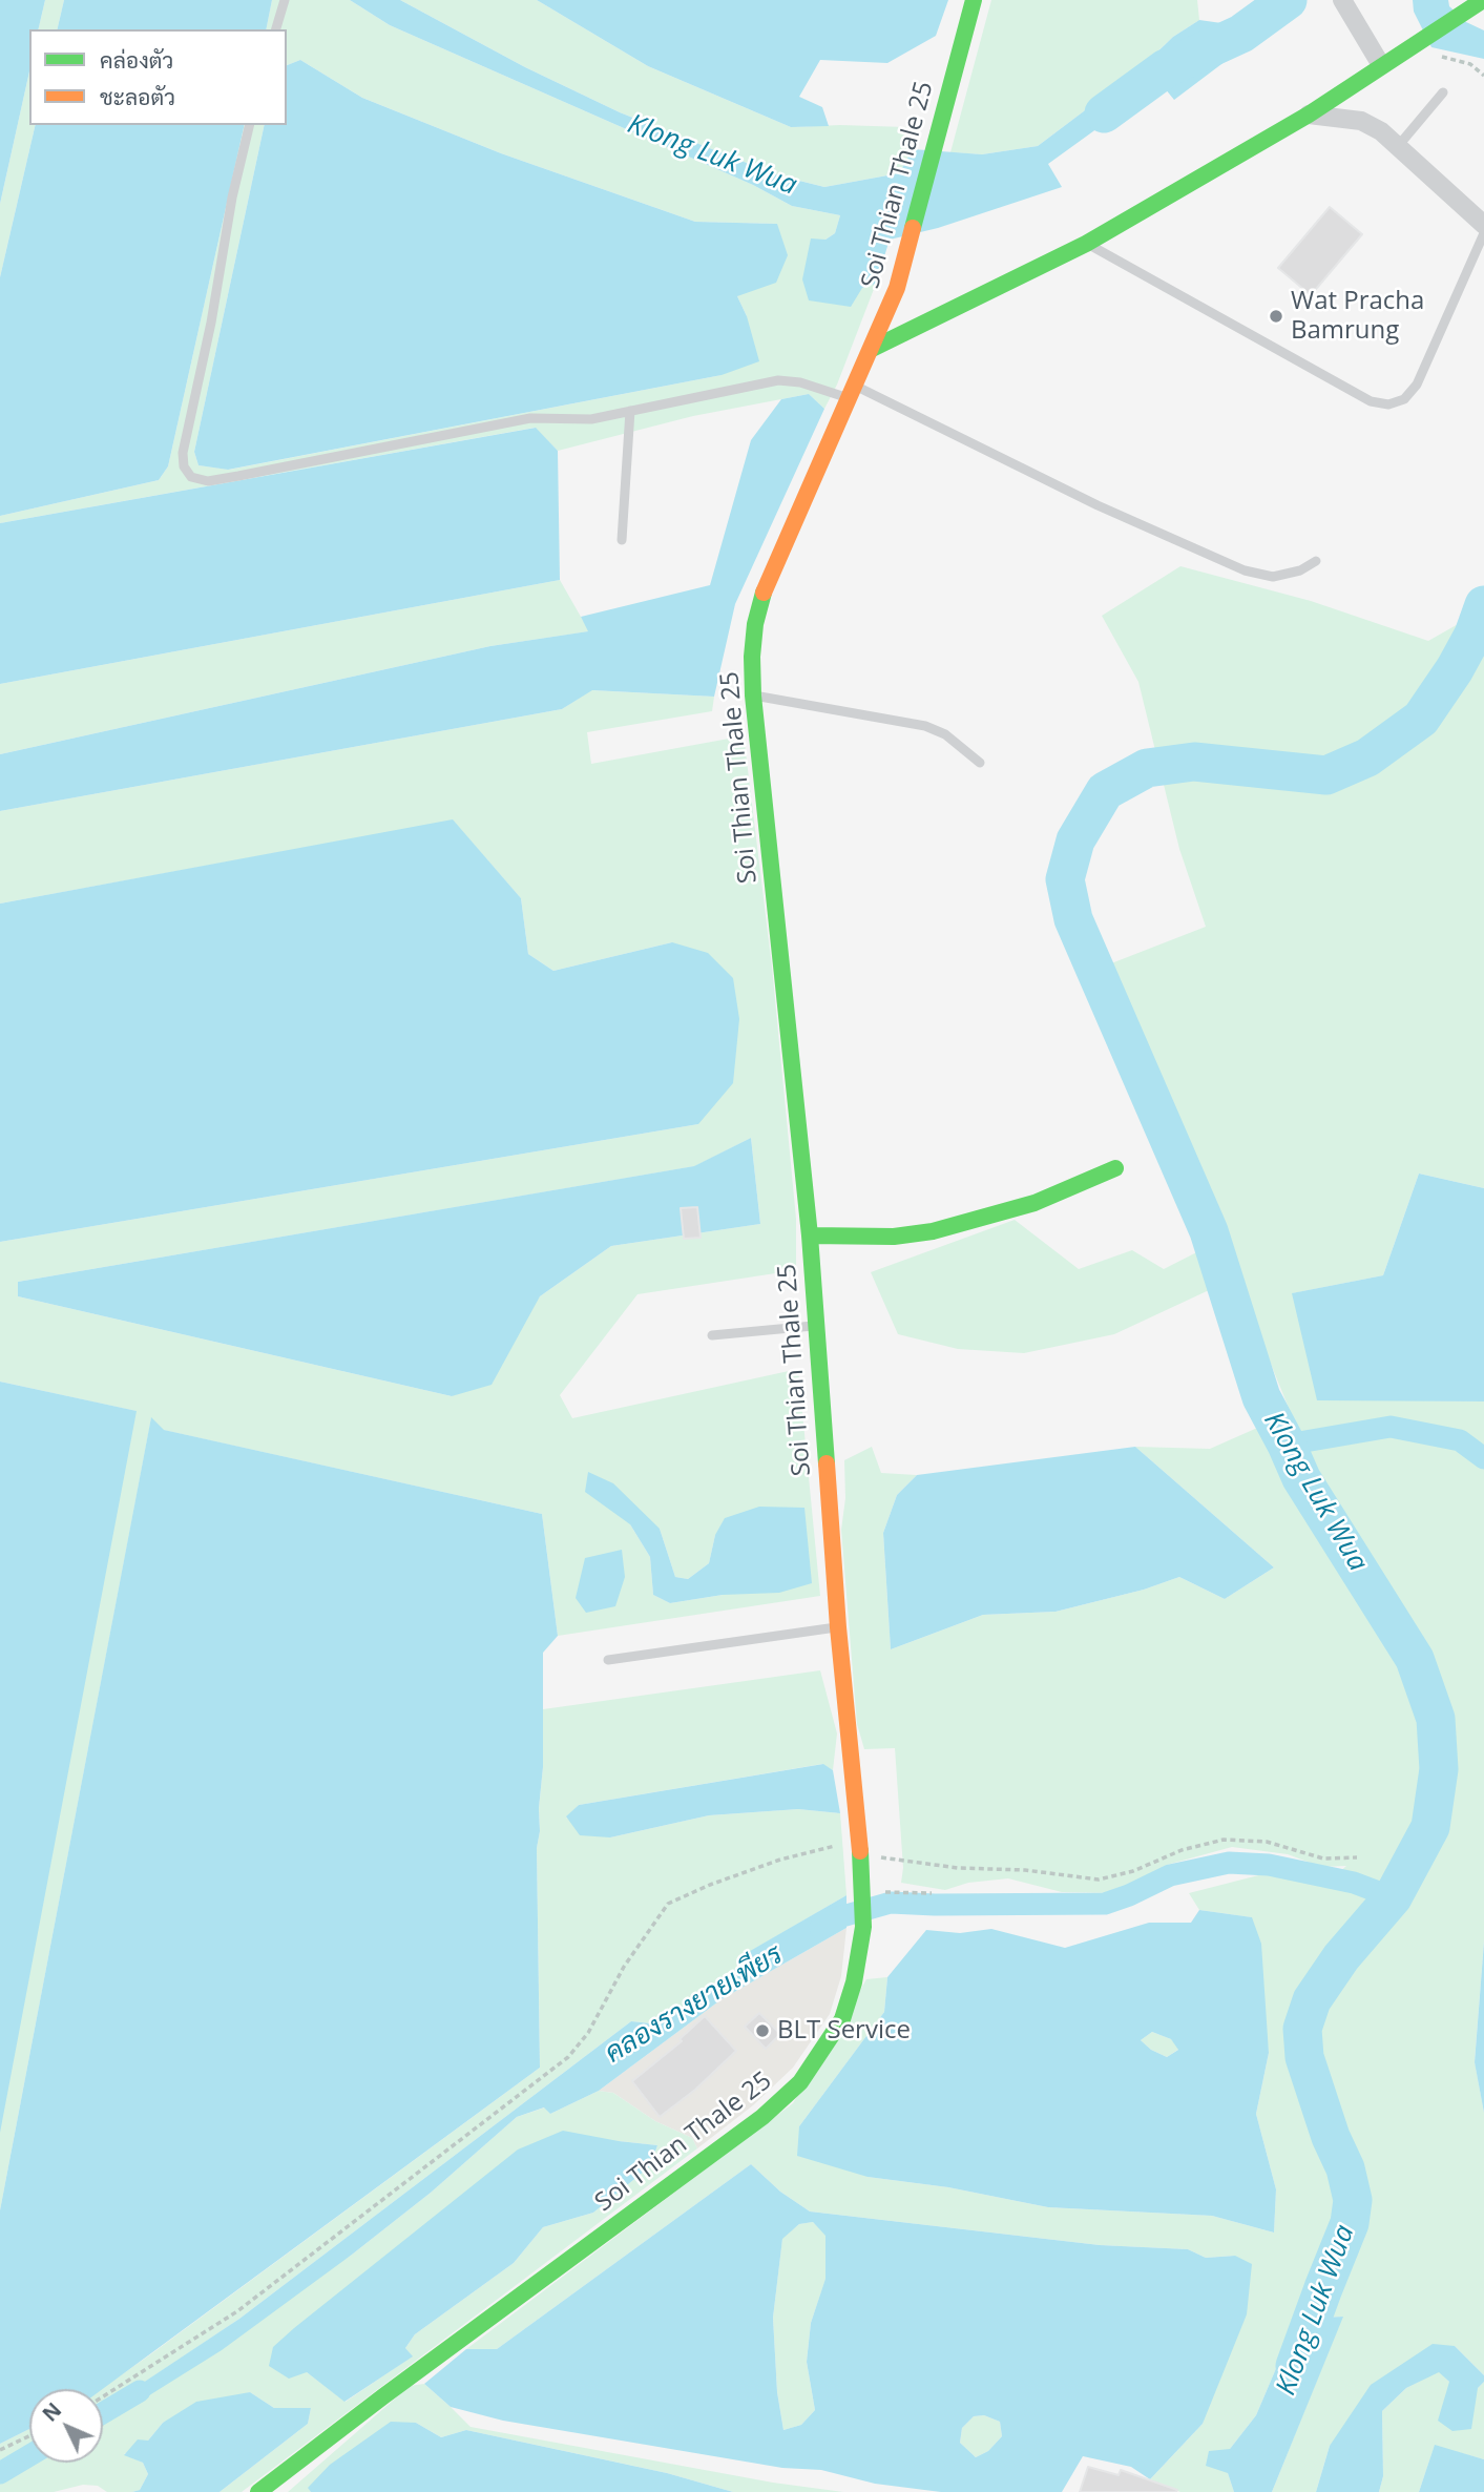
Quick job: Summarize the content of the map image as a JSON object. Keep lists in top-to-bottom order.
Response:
{
  "streets": {
    "street": ["Soi Thian Thale 25"]
  },
  "water": ["Klong Luk Wua", "คลองรางยายเพียร"],
  "places": ["Wat Pracha Bamrung", "BLT Service"],
  "legend": ["คล่องตัว", "ชะลอตัว"],
  "north": "top left"
}
